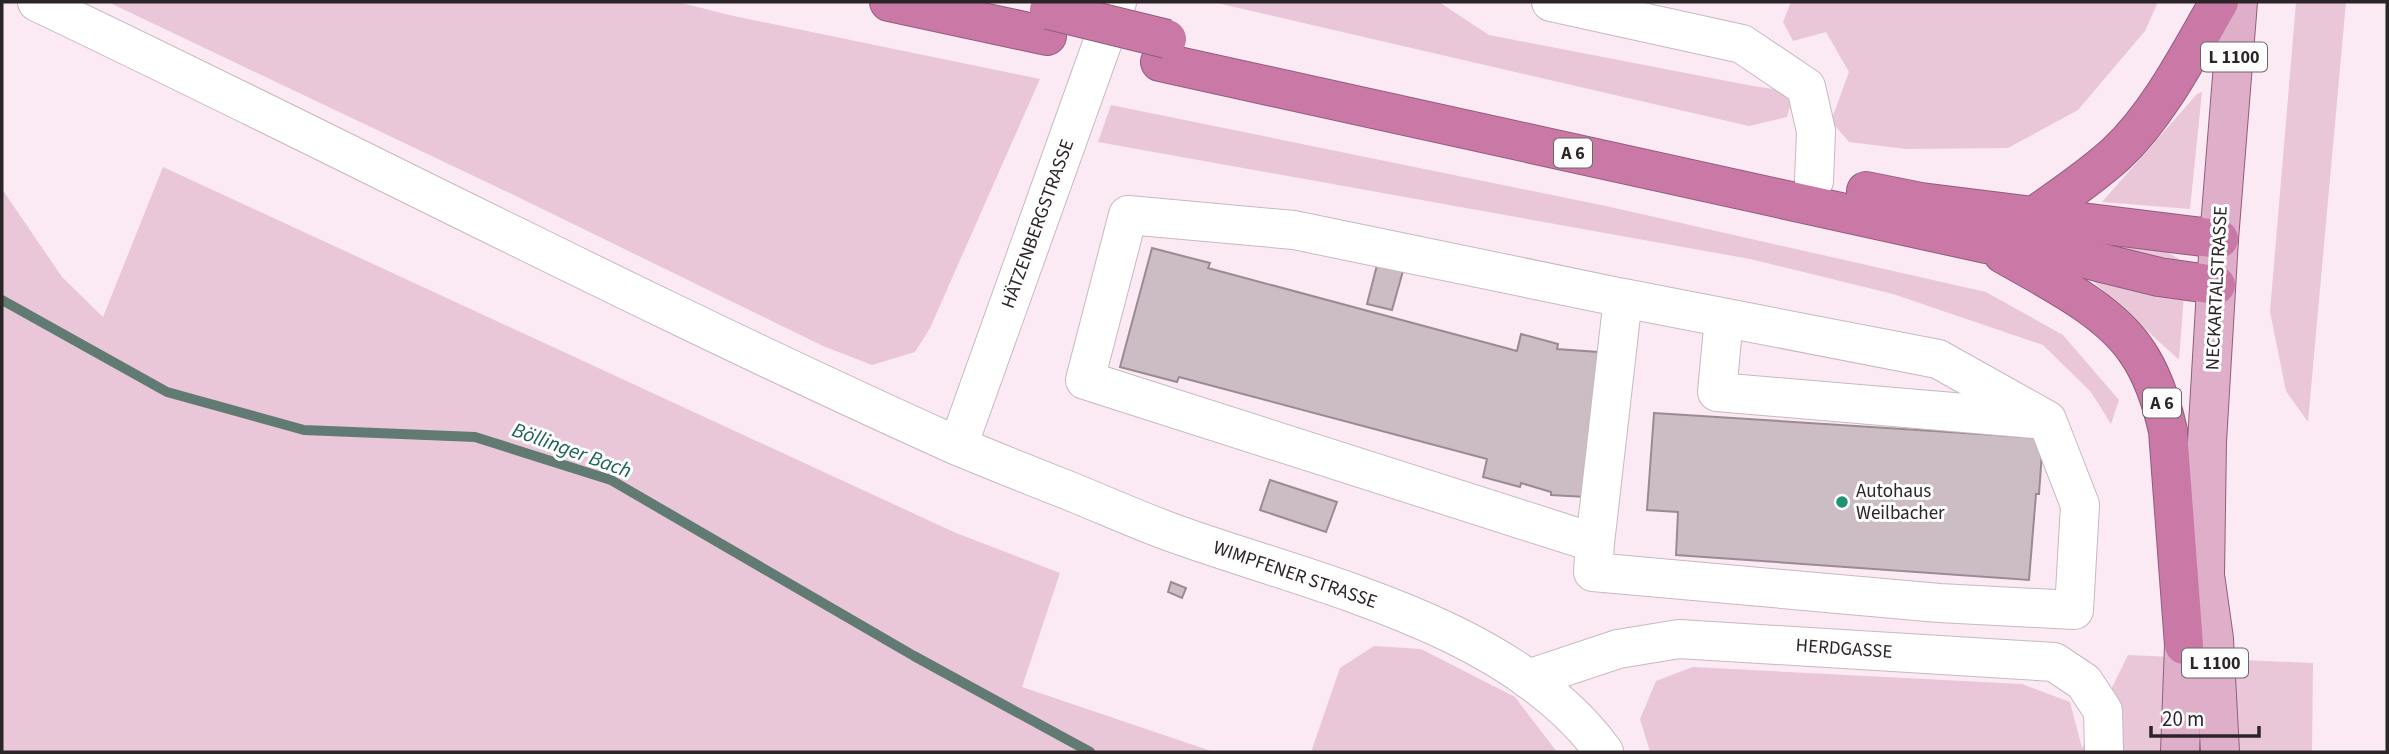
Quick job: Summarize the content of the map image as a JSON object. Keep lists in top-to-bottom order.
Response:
{
  "streets": {
    "highway": ["A 6"],
    "main road": ["L 1100", "NECKARTALSTRASSE"],
    "street": ["HÄTZENBERGSTRASSE", "WIMPFENER STRASSE", "HERDGASSE"]
  },
  "crossings": [
    ["A 6", "NECKARTALSTRASSE"],
    ["HÄTZENBERGSTRASSE", "WIMPFENER STRASSE"],
    ["WIMPFENER STRASSE", "HERDGASSE"]
  ],
  "water": ["Böllinger Bach"],
  "places": ["Autohaus Weilbacher"],
  "scale_bar": "20 m"
}
